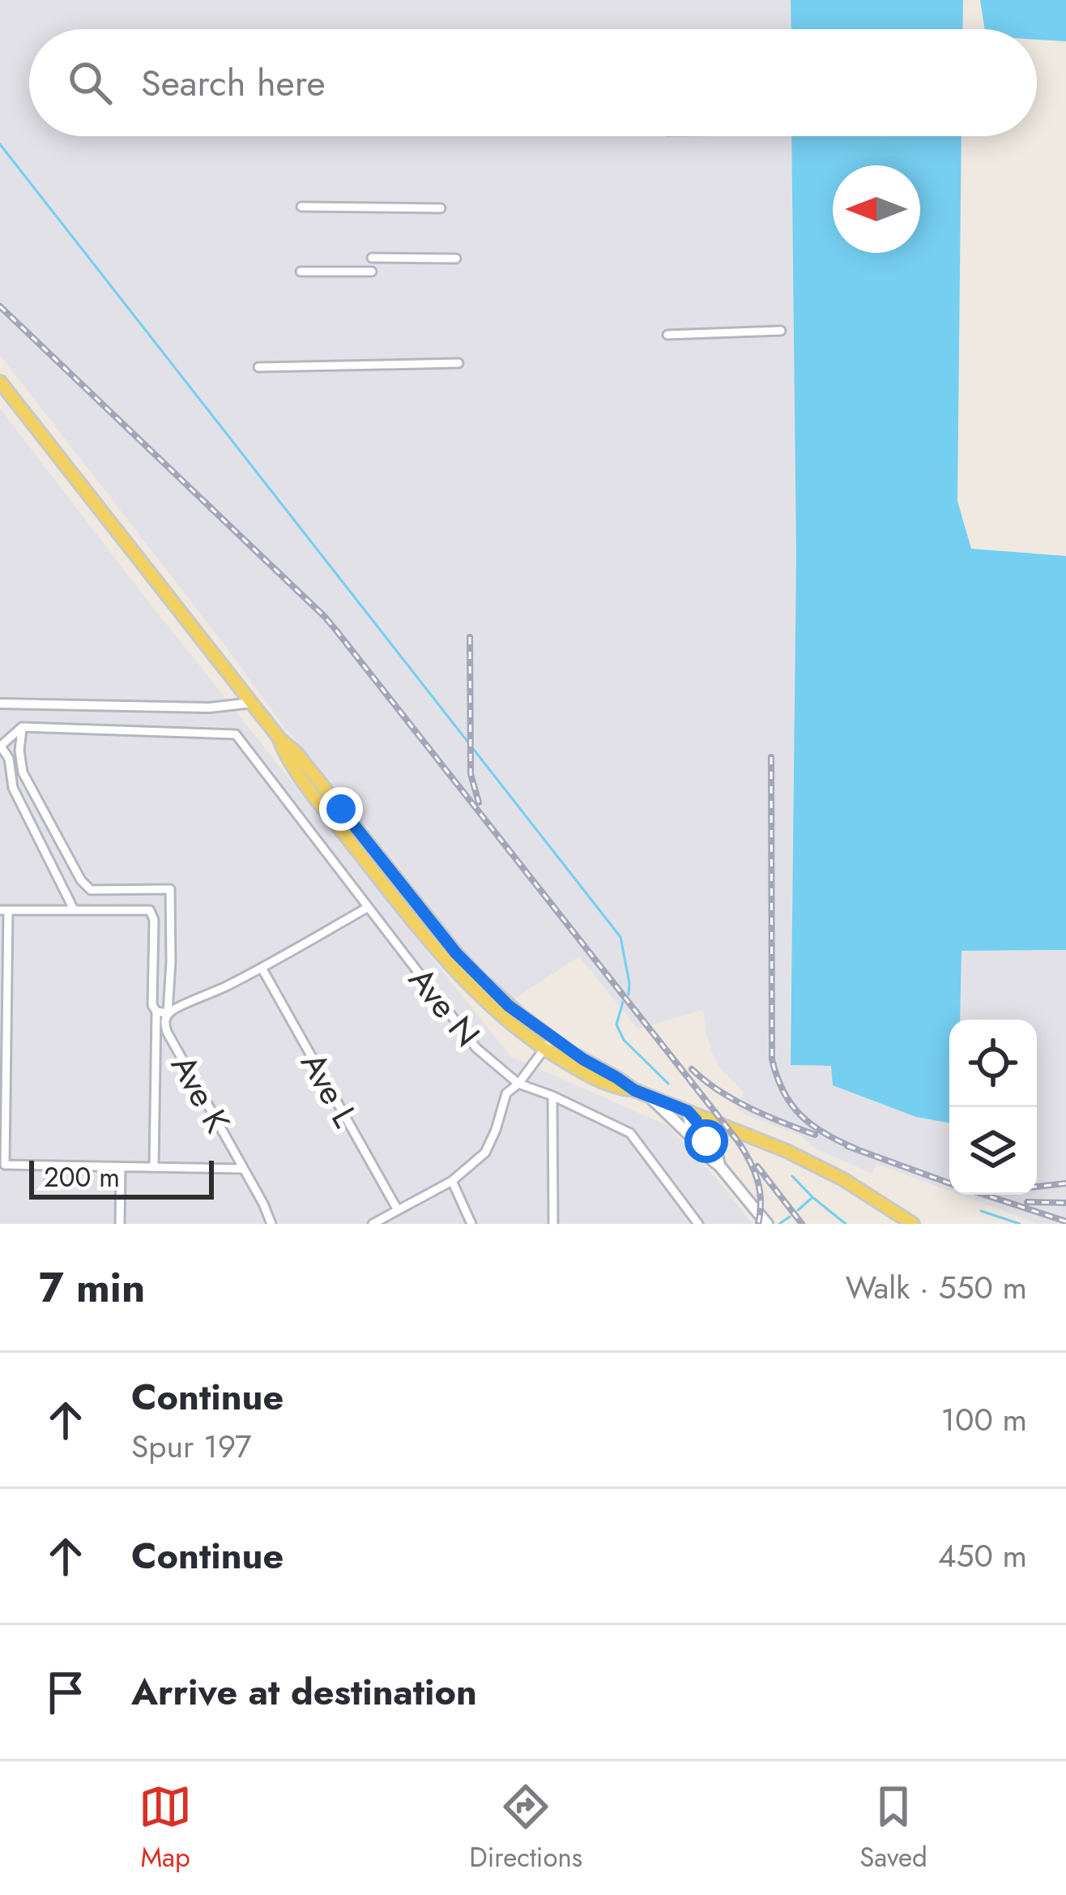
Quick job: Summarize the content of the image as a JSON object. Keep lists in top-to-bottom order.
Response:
{
  "streets": {
    "street": ["Ave N", "Ave L", "Ave K"]
  },
  "crossings": [
    ["Ave N", "Ave K"],
    ["Ave L", "Ave K"]
  ],
  "scale_bar": "200 m",
  "north": "left",
  "page": {
    "search": "Search here",
    "scale": "200 m",
    "heading": ["7 min", "Walk · 550 m"],
    "list": [
      ["Continue", "Spur 197", "100 m"],
      ["Continue", "450 m"],
      "Arrive at destination"
    ],
    "nav": ["Map", "Directions", "Saved"]
  }
}
